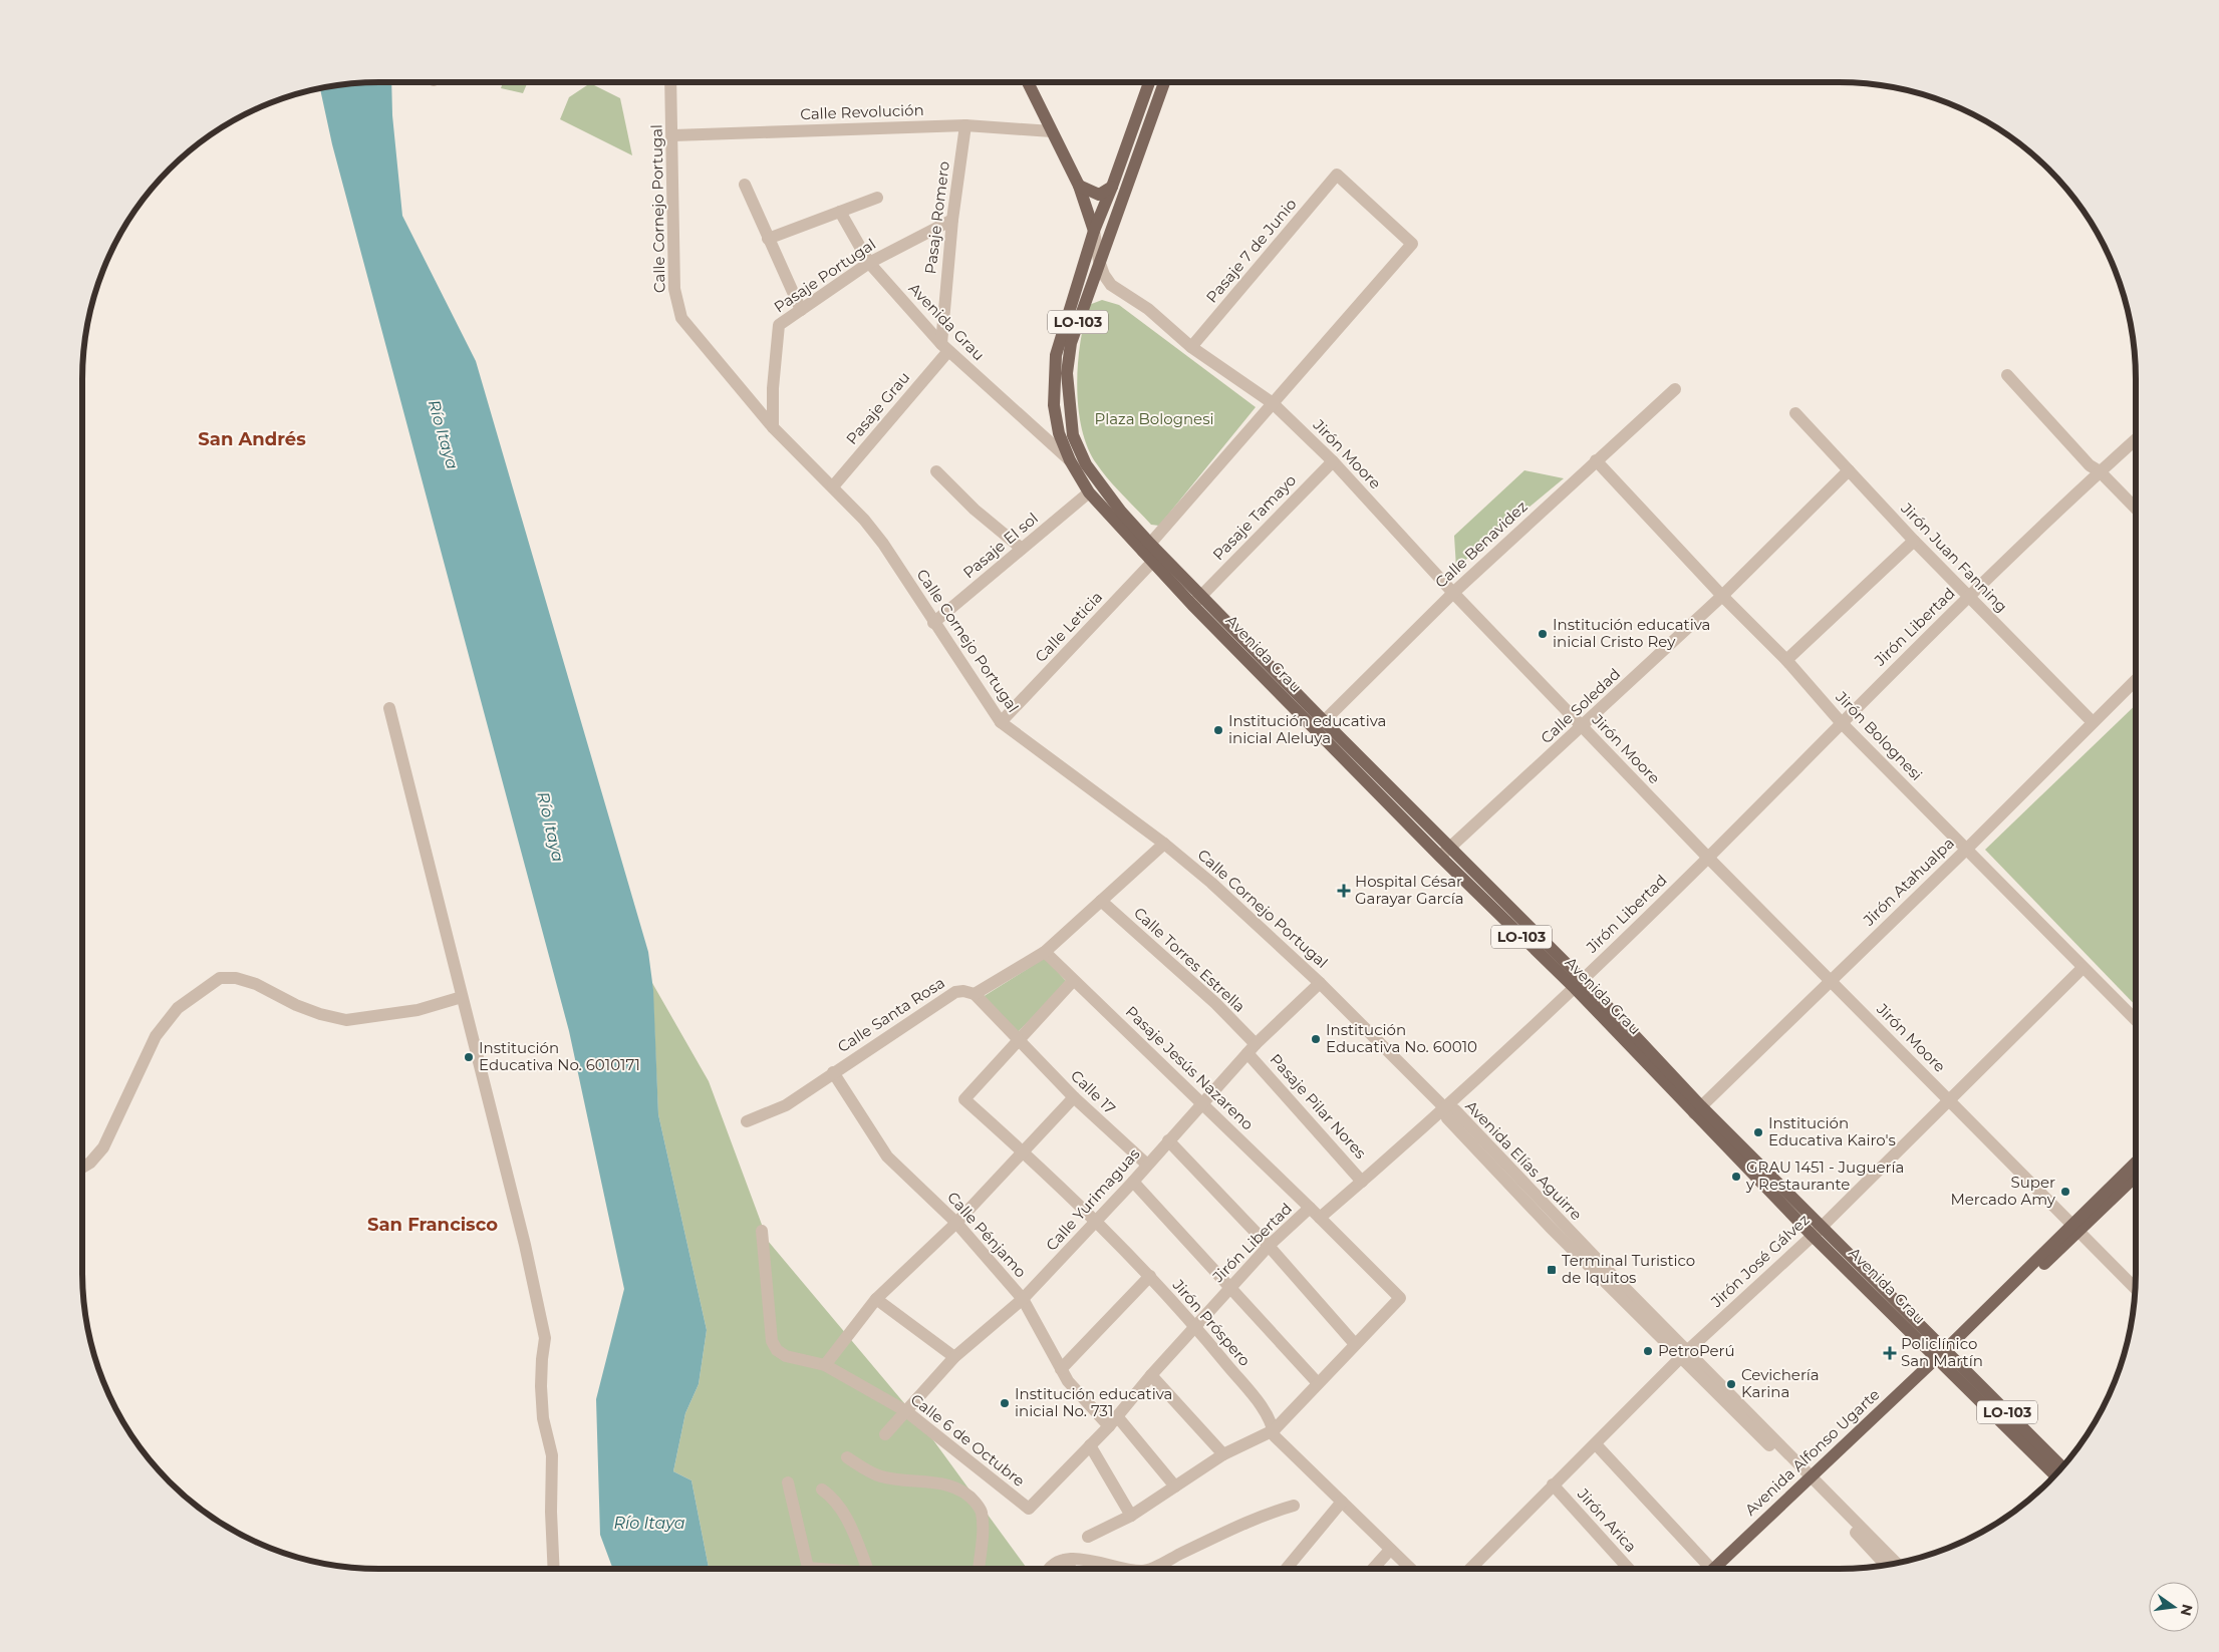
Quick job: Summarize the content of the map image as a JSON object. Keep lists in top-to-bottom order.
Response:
{
  "streets": {
    "main road": ["Avenida Grau", "LO-103", "Avenida Alfonso Ugarte"],
    "street": [
      "Calle Revolución",
      "Calle Cornejo Portugal",
      "Pasaje Romero",
      "Pasaje 7 de Junio",
      "Pasaje Portugal",
      "Pasaje Grau",
      "Jirón Moore",
      "Pasaje Tamayo",
      "Calle Benavidez",
      "Pasaje El sol",
      "Jirón Juan Fanning",
      "Calle Leticia",
      "Jirón Libertad",
      "Calle Soledad",
      "Jirón Bolognesi",
      "Jirón Atahualpa",
      "Calle Torres Estrella",
      "Calle Santa Rosa",
      "Pasaje Jesús Nazareno",
      "Calle 17",
      "Pasaje Pilar Nores",
      "Avenida Elías Aguirre",
      "Calle Yurimaguas",
      "Calle Pénjamo",
      "Jirón José Gálvez",
      "Jirón Próspero",
      "Calle 6 de Octubre",
      "Jirón Arica"
    ]
  },
  "crossings": [
    ["Calle Revolución", "Calle Cornejo Portugal"],
    ["Calle Revolución", "Pasaje Romero"],
    ["Calle Cornejo Portugal", "Pasaje Portugal"],
    ["Calle Cornejo Portugal", "Pasaje Grau"],
    ["Calle Cornejo Portugal", "Pasaje El sol"],
    ["Calle Cornejo Portugal", "Calle Leticia"],
    ["Calle Cornejo Portugal", "Jirón Libertad"],
    ["Calle Cornejo Portugal", "Calle Santa Rosa"],
    ["Calle Cornejo Portugal", "Avenida Elías Aguirre"],
    ["Calle Cornejo Portugal", "Calle Yurimaguas"],
    ["Pasaje Romero", "Pasaje Portugal"],
    ["Pasaje Romero", "Avenida Grau"],
    ["Pasaje Romero", "Pasaje Grau"],
    ["Pasaje 7 de Junio", "Jirón Moore"],
    ["Pasaje Portugal", "Avenida Grau"],
    ["Avenida Grau", "LO-103"],
    ["Avenida Grau", "Pasaje Grau"],
    ["Avenida Grau", "Jirón Moore"],
    ["Avenida Grau", "Pasaje Tamayo"],
    ["Avenida Grau", "Calle Benavidez"],
    ["Avenida Grau", "Pasaje El sol"],
    ["Avenida Grau", "Calle Leticia"],
    ["Avenida Grau", "Jirón Libertad"],
    ["Avenida Grau", "Calle Soledad"],
    ["Avenida Grau", "Jirón Atahualpa"],
    ["Avenida Grau", "Jirón José Gálvez"],
    ["Avenida Grau", "Avenida Alfonso Ugarte"],
    ["LO-103", "Jirón Moore"],
    ["LO-103", "Calle Leticia"],
    ["Jirón Moore", "Pasaje Tamayo"],
    ["Jirón Moore", "Calle Benavidez"],
    ["Jirón Moore", "Jirón Libertad"],
    ["Jirón Moore", "Calle Soledad"],
    ["Jirón Moore", "Jirón Atahualpa"],
    ["Jirón Moore", "Jirón José Gálvez"],
    ["Jirón Moore", "Avenida Alfonso Ugarte"],
    ["Calle Benavidez", "Jirón Bolognesi"],
    ["Jirón Juan Fanning", "Jirón Libertad"],
    ["Jirón Juan Fanning", "Calle Soledad"],
    ["Jirón Juan Fanning", "Jirón Atahualpa"],
    ["Jirón Libertad", "Jirón Bolognesi"],
    ["Jirón Libertad", "Pasaje Jesús Nazareno"],
    ["Jirón Libertad", "Pasaje Pilar Nores"],
    ["Jirón Libertad", "Avenida Elías Aguirre"],
    ["Jirón Libertad", "Calle Pénjamo"],
    ["Jirón Libertad", "Jirón Próspero"],
    ["Jirón Libertad", "Calle 6 de Octubre"],
    ["Calle Soledad", "Jirón Bolognesi"],
    ["Jirón Bolognesi", "Jirón Atahualpa"],
    ["Jirón Bolognesi", "Jirón José Gálvez"],
    ["Calle Torres Estrella", "Calle Santa Rosa"],
    ["Calle Torres Estrella", "Pasaje Pilar Nores"],
    ["Calle Torres Estrella", "Calle Yurimaguas"],
    ["Calle Santa Rosa", "Pasaje Jesús Nazareno"],
    ["Calle Santa Rosa", "Calle 17"],
    ["Calle Santa Rosa", "Calle Pénjamo"],
    ["Pasaje Jesús Nazareno", "Calle Yurimaguas"],
    ["Calle 17", "Calle Yurimaguas"],
    ["Calle 17", "Jirón Próspero"],
    ["Pasaje Pilar Nores", "Calle Yurimaguas"],
    ["Avenida Elías Aguirre", "Jirón José Gálvez"],
    ["Avenida Elías Aguirre", "Avenida Alfonso Ugarte"],
    ["Calle Yurimaguas", "Calle Pénjamo"],
    ["Calle Yurimaguas", "Jirón Próspero"],
    ["Calle Yurimaguas", "Calle 6 de Octubre"],
    ["Jirón José Gálvez", "Jirón Arica"]
  ],
  "districts": ["San Andrés", "San Francisco"],
  "water": ["Río Itaya"],
  "parks": ["Plaza Bolognesi"],
  "places": {
    "other": [
      "Institución educativa inicial Cristo Rey",
      "Institución educativa inicial Aleluya",
      "Institución Educativa No. 60010",
      "Institución Educativa No. 6010171",
      "Institución Educativa Kairo's",
      "GRAU 1451 - Juguería y Restaurante",
      "Super Mercado Amy",
      "PetroPerú",
      "Cevichería Karina",
      "Institución educativa inicial No. 731"
    ],
    "health": ["Hospital César Garayar García", "Policlínico San Martín"],
    "transit": ["Terminal Turistico de Iquitos"]
  },
  "north": "right"
}
